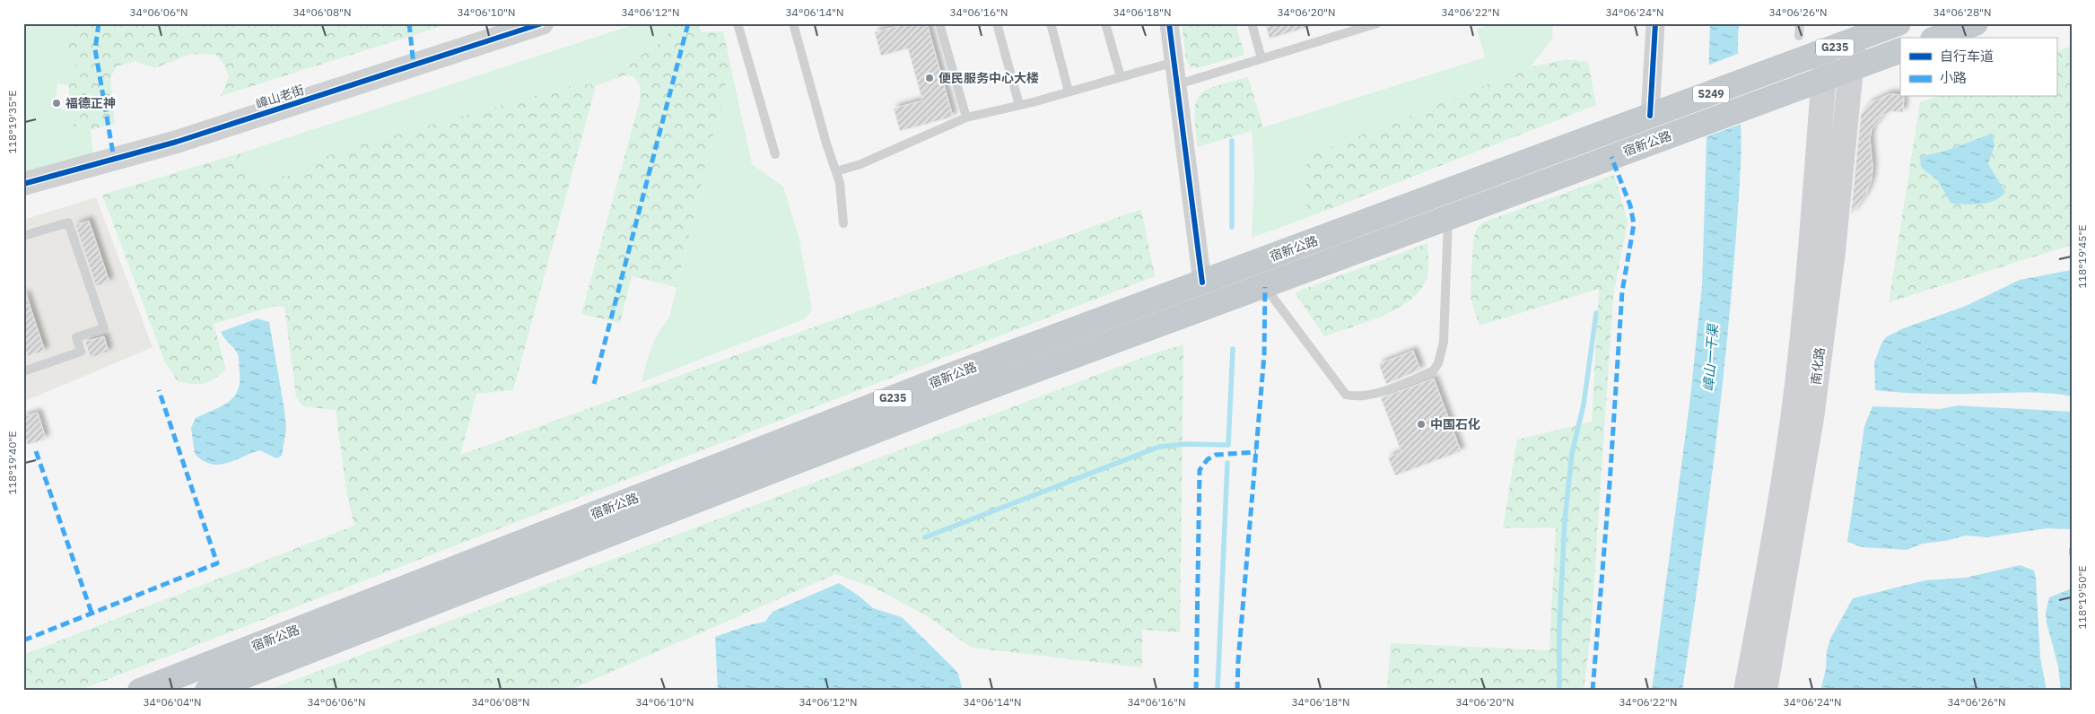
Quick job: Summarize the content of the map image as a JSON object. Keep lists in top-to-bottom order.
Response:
{
  "streets": {
    "highway": ["G235", "S249", "宿新公路"],
    "main road": ["南化路"],
    "street": ["嶂山老街"]
  },
  "crossings": [
    ["G235", "宿新公路"],
    ["G235", "南化路"]
  ],
  "water": ["嶂山一干渠"],
  "places": ["便民服务中心大楼", "福德正神", "中国石化"],
  "legend": ["自行车道", "小路"],
  "coordinates": [
    "34°06'06\"N",
    "34°06'08\"N",
    "34°06'10\"N",
    "34°06'12\"N",
    "34°06'14\"N",
    "34°06'16\"N",
    "34°06'18\"N",
    "34°06'20\"N",
    "34°06'22\"N",
    "34°06'24\"N",
    "34°06'26\"N",
    "34°06'28\"N",
    "118°19'35\"E",
    "118°19'45\"E",
    "118°19'40\"E",
    "118°19'50\"E",
    "34°06'04\"N"
  ]
}
